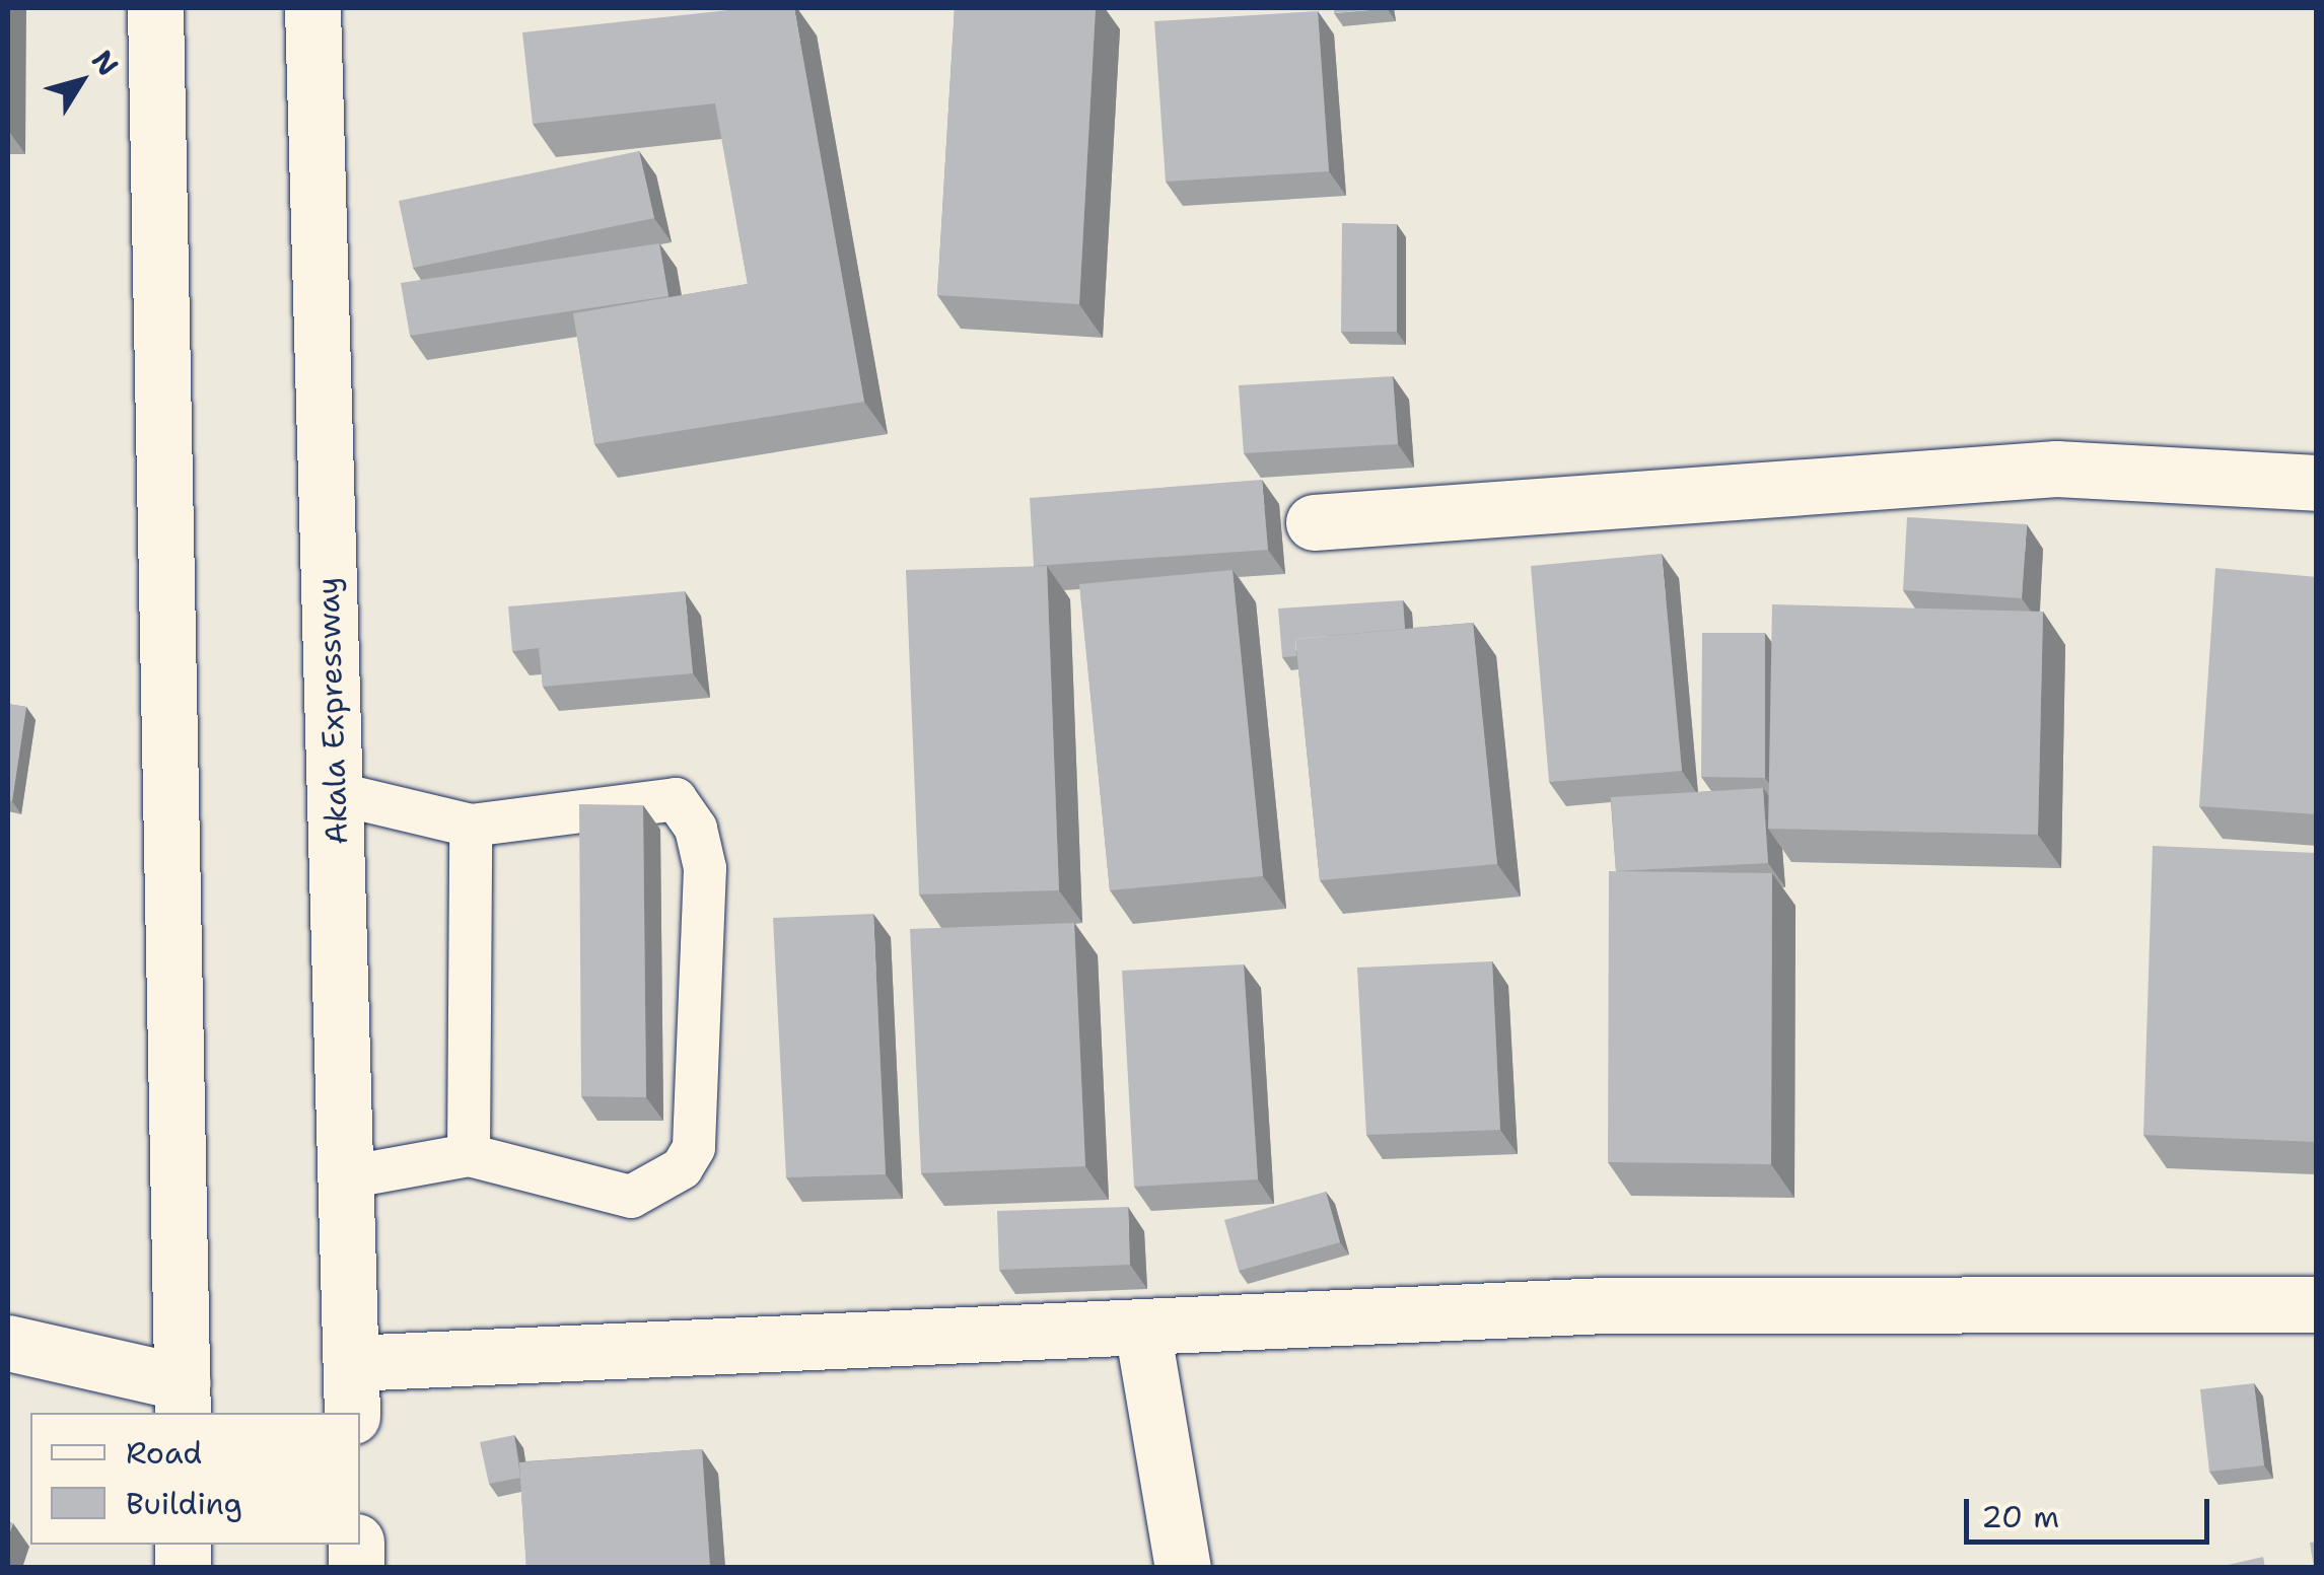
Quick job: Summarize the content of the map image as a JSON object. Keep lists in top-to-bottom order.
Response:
{
  "streets": {
    "street": ["Akala Expressway"]
  },
  "legend": ["Road", "Building"],
  "scale_bar": "20 m",
  "north": "top right"
}
